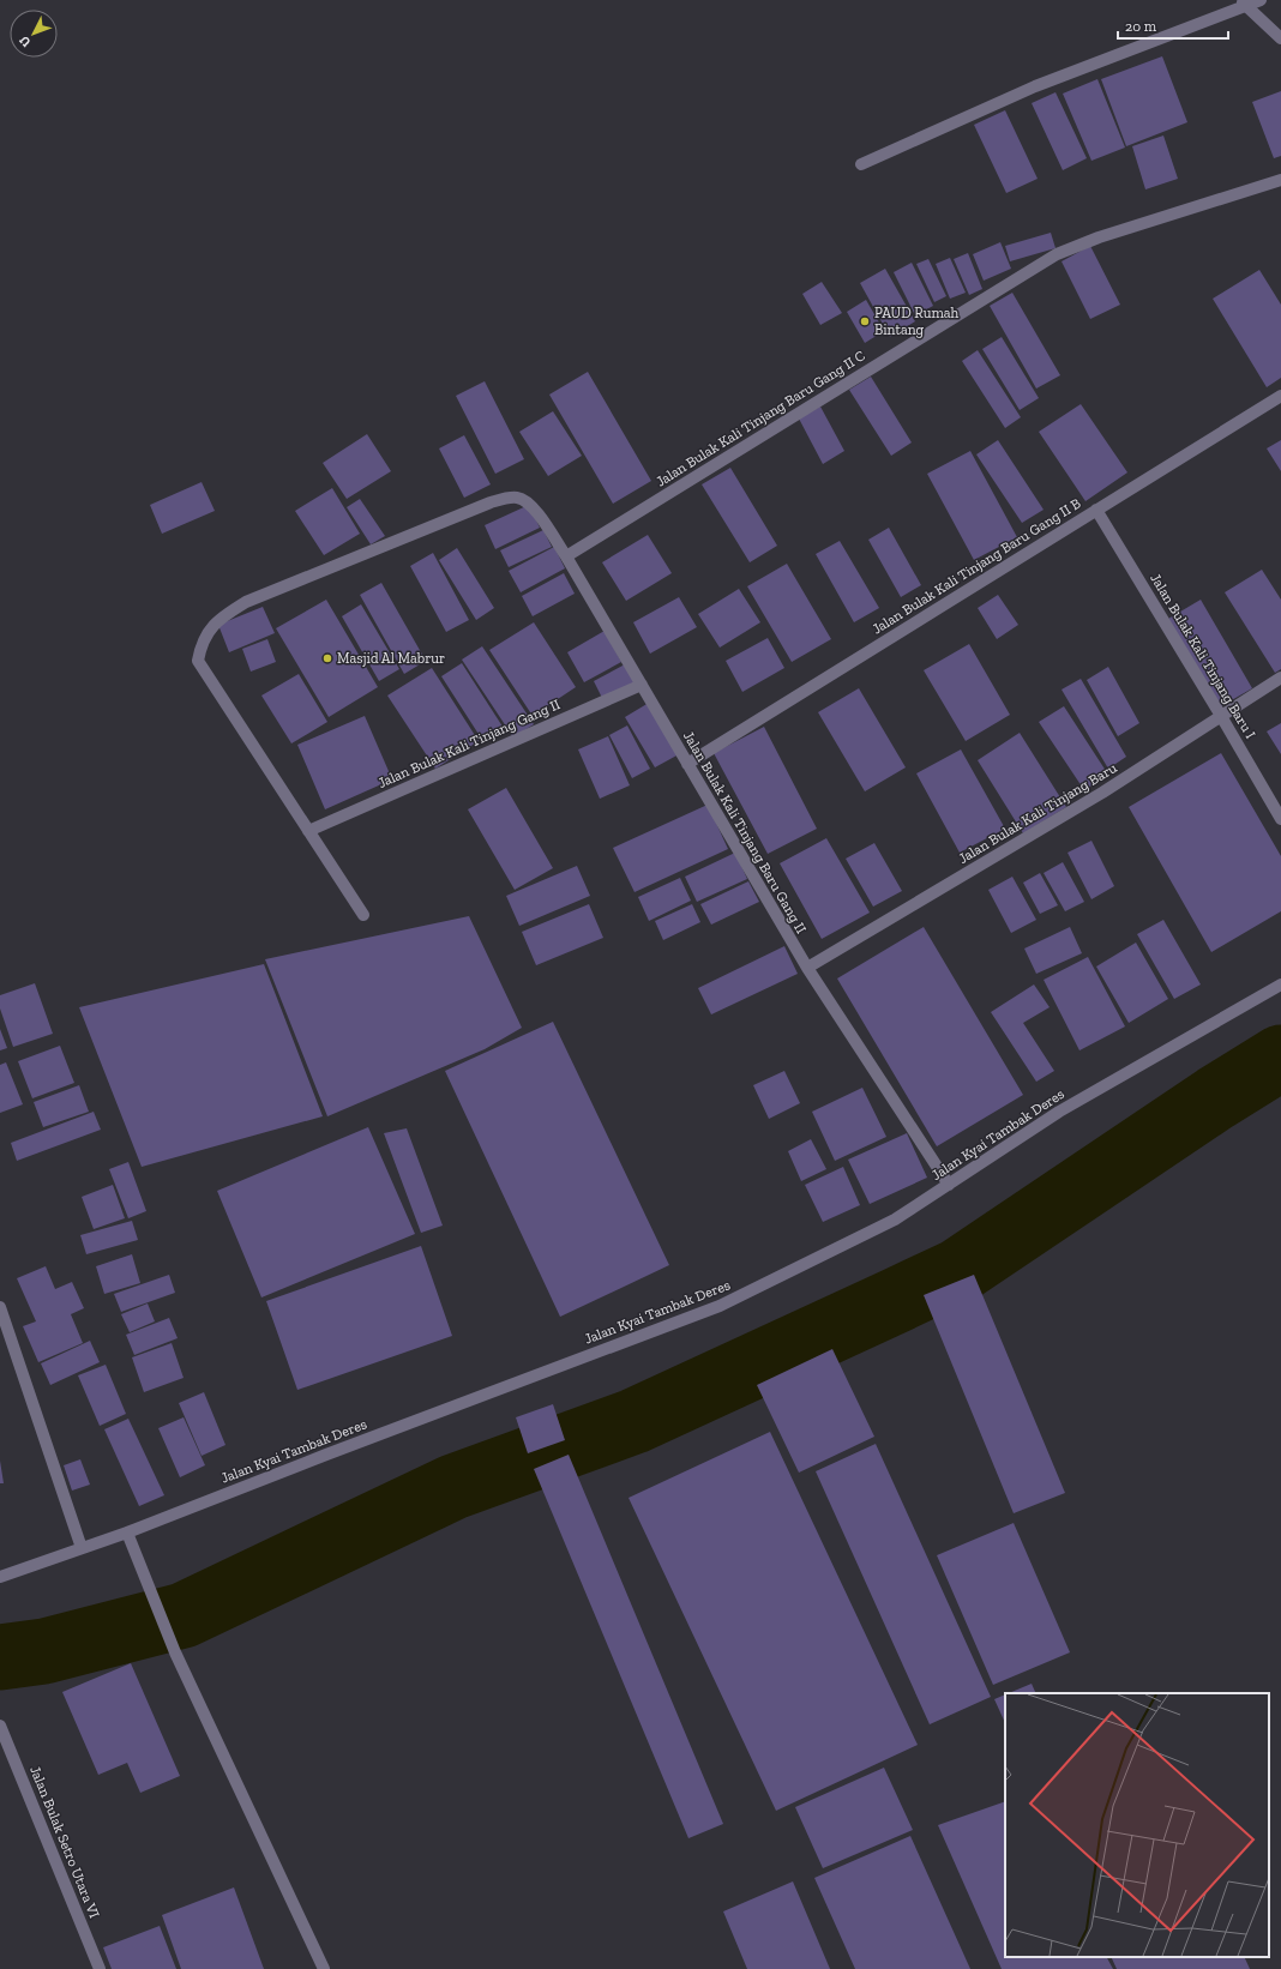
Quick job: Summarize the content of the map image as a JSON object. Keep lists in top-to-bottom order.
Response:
{
  "streets": {
    "street": [
      "Jalan Bulak Kali Tinjang Baru Gang II C",
      "Jalan Bulak Kali Tinjang Baru Gang II B",
      "Jalan Bulak Kali Tinjang Baru I",
      "Jalan Bulak Kali Tinjang Gang II",
      "Jalan Bulak Kali Tinjang Baru",
      "Jalan Bulak Kali Tinjang Baru Gang II",
      "Jalan Kyai Tambak Deres",
      "Jalan Bulak Setro Utara VI"
    ]
  },
  "crossings": [
    ["Jalan Bulak Kali Tinjang Baru Gang II C", "Jalan Bulak Kali Tinjang Baru Gang II"],
    ["Jalan Bulak Kali Tinjang Baru Gang II B", "Jalan Bulak Kali Tinjang Baru I"],
    ["Jalan Bulak Kali Tinjang Baru Gang II B", "Jalan Bulak Kali Tinjang Baru Gang II"],
    ["Jalan Bulak Kali Tinjang Baru I", "Jalan Bulak Kali Tinjang Baru"],
    ["Jalan Bulak Kali Tinjang Gang II", "Jalan Bulak Kali Tinjang Baru Gang II"],
    ["Jalan Bulak Kali Tinjang Baru", "Jalan Bulak Kali Tinjang Baru Gang II"],
    ["Jalan Bulak Kali Tinjang Baru Gang II", "Jalan Kyai Tambak Deres"]
  ],
  "places": ["PAUD Rumah Bintang", "Masjid Al Mabrur"],
  "scale_bar": "20 m",
  "north": "bottom left"
}
